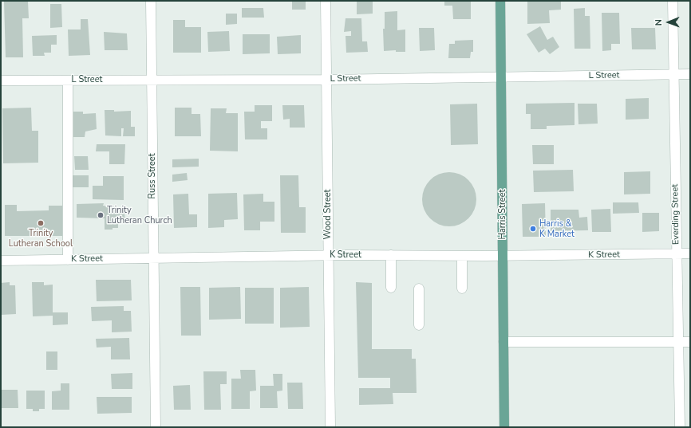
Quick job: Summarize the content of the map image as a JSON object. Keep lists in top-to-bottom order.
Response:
{
  "streets": {
    "main road": ["Harris Street"],
    "street": [
      "L Street",
      "Russ Street",
      "Wood Street",
      "Everding Street",
      "K Street"
    ]
  },
  "crossings": [
    ["L Street", "Russ Street"],
    ["L Street", "Wood Street"],
    ["L Street", "Harris Street"],
    ["L Street", "Everding Street"],
    ["Russ Street", "K Street"],
    ["Wood Street", "K Street"],
    ["Harris Street", "K Street"],
    ["Everding Street", "K Street"]
  ],
  "places": ["Trinity Lutheran Church", "Trinity Lutheran School", "Harris & K Market"],
  "north": "left"
}
